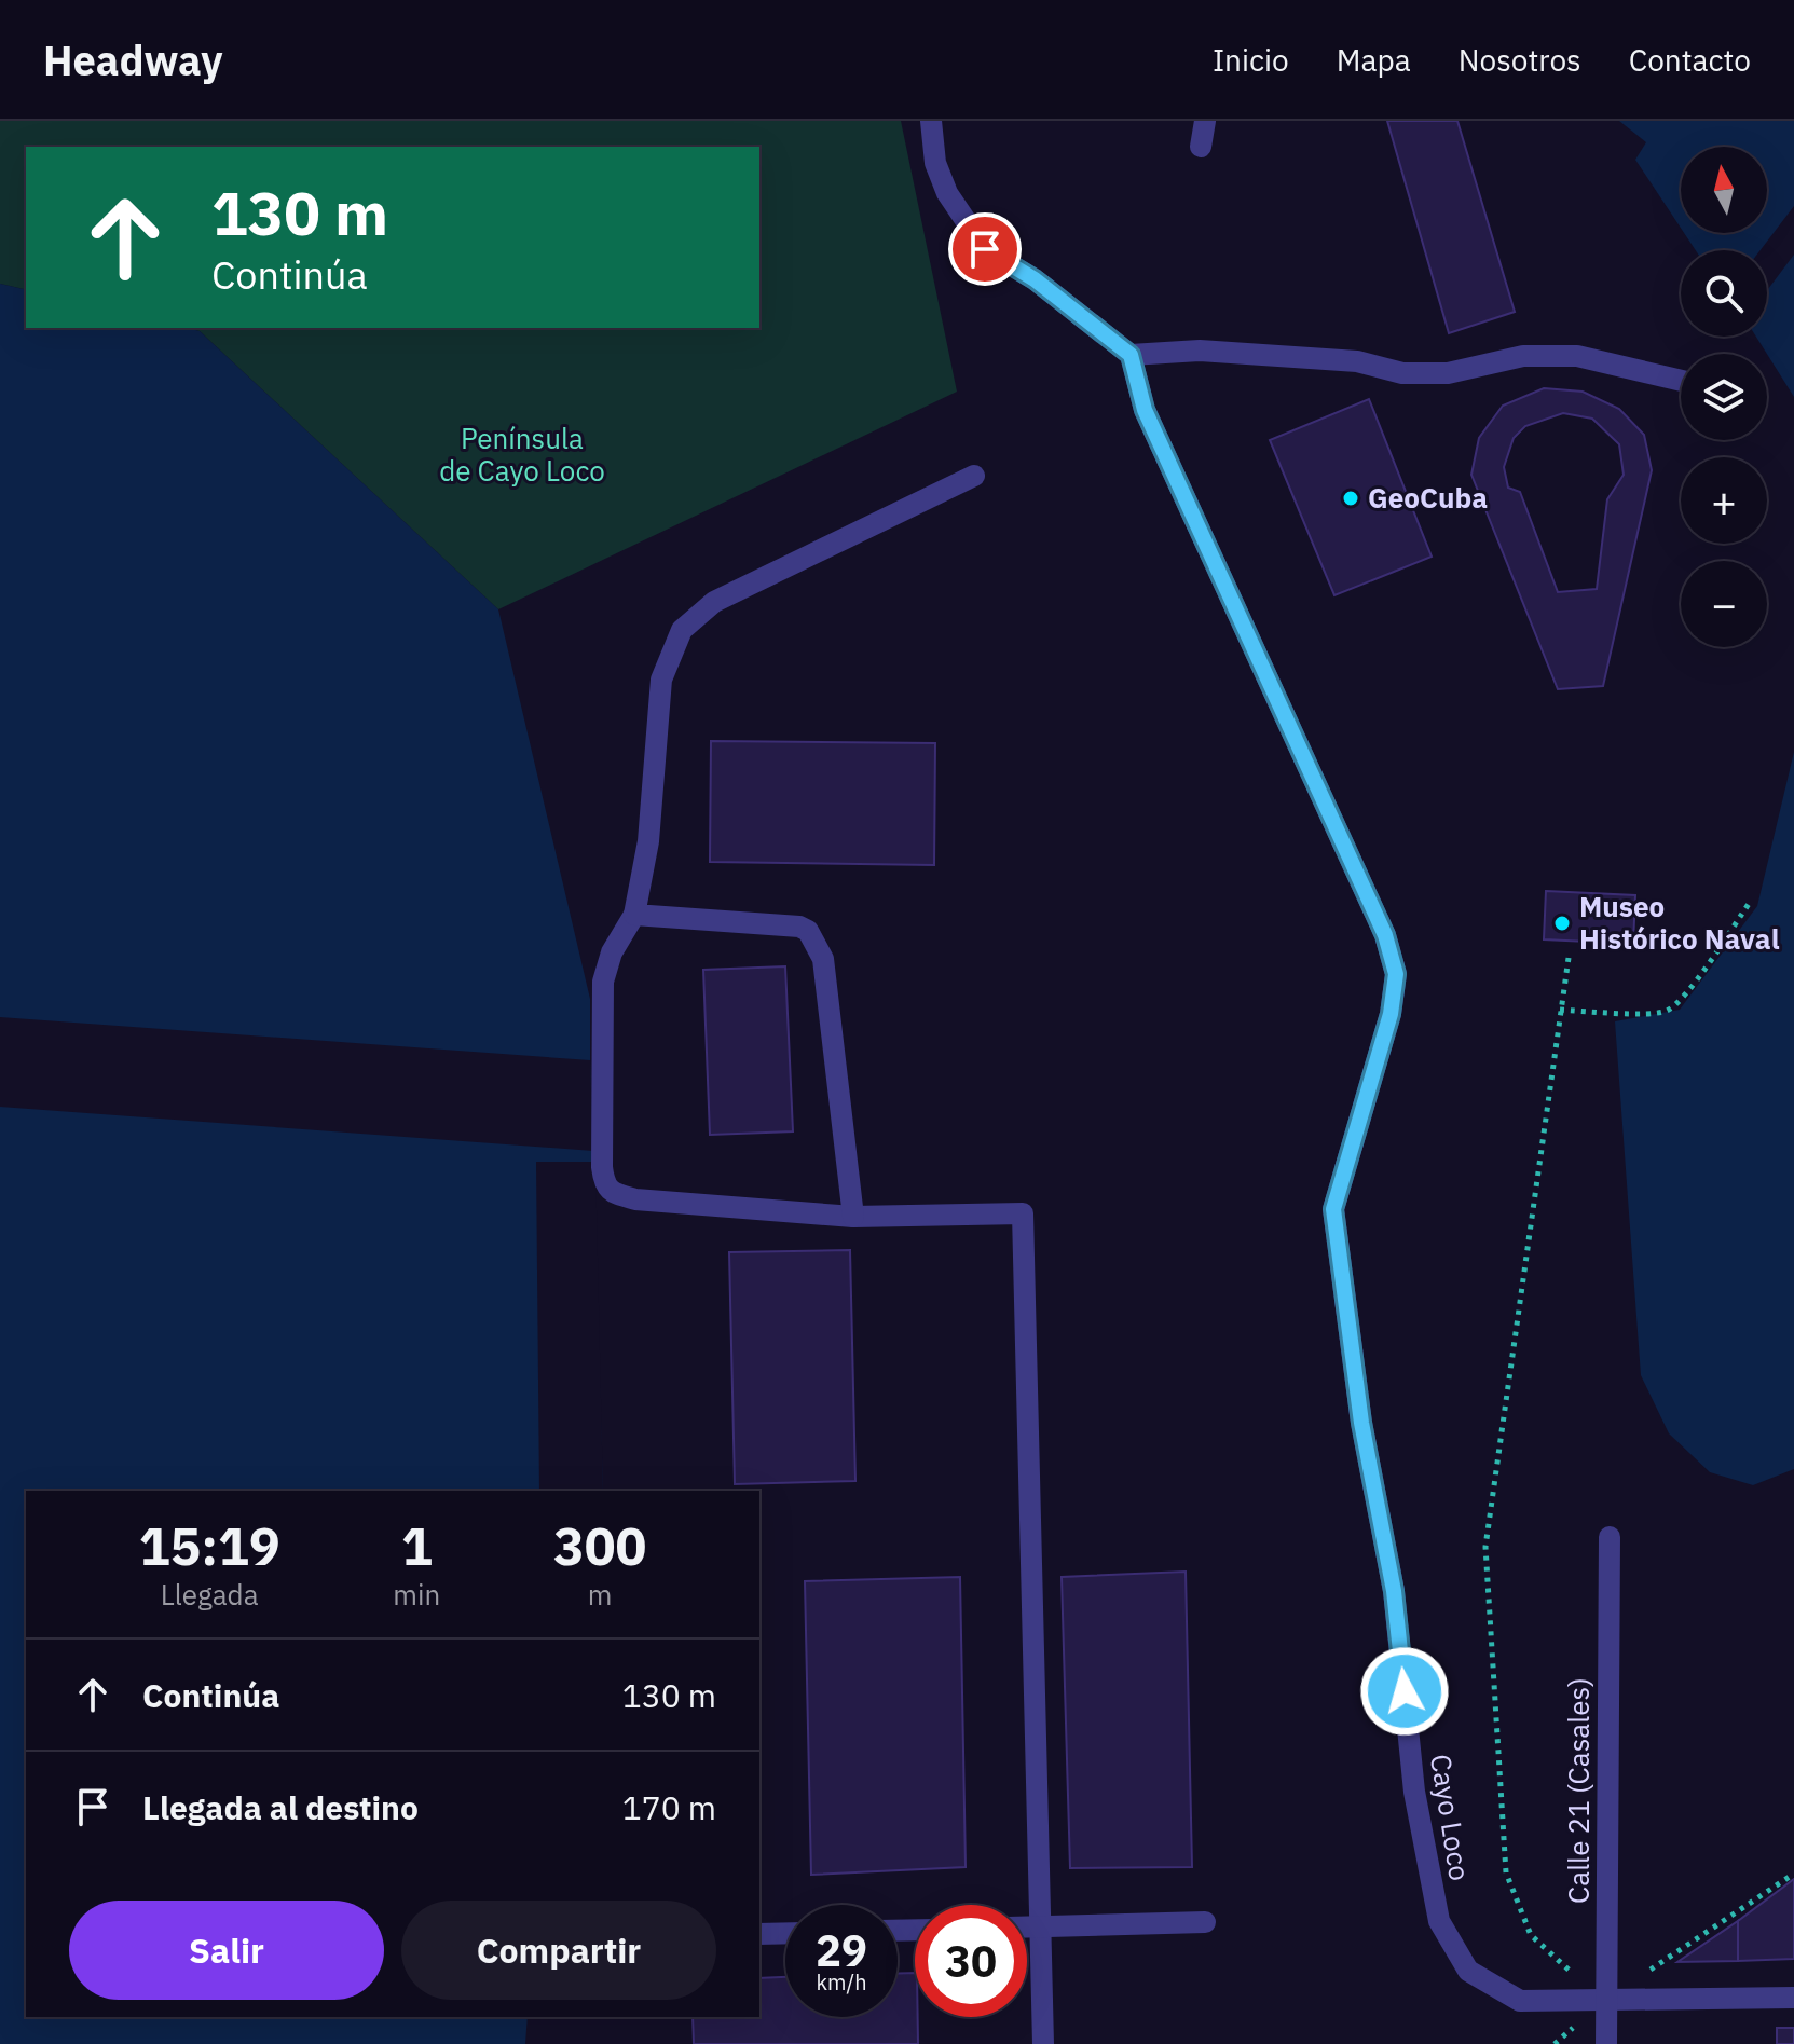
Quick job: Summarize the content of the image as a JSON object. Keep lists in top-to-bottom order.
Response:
{
  "streets": {
    "street": ["Calle 21 (Casales)", "Cayo Loco"]
  },
  "crossings": [
    ["Calle 21 (Casales)", "Cayo Loco"]
  ],
  "parks": ["Península de Cayo Loco"],
  "places": ["GeoCuba", "Museo Histórico Naval"],
  "north": "top",
  "page": {
    "header": "Headway",
    "nav": [
      "Inicio",
      "Mapa",
      "Nosotros",
      "Contacto"
    ],
    "map_buttons": ["+", "−"],
    "turn": ["130 m", "Continúa"],
    "eta": [
      "15:19",
      "Llegada",
      "1",
      "min",
      "300",
      "m"
    ],
    "list": [
      {
        "name": "Continúa",
        "value": "130 m"
      },
      {
        "name": "Llegada al destino",
        "value": "170 m"
      }
    ],
    "buttons": ["Salir", "Compartir"],
    "speed": "29 km/h",
    "limit": "30"
  }
}
